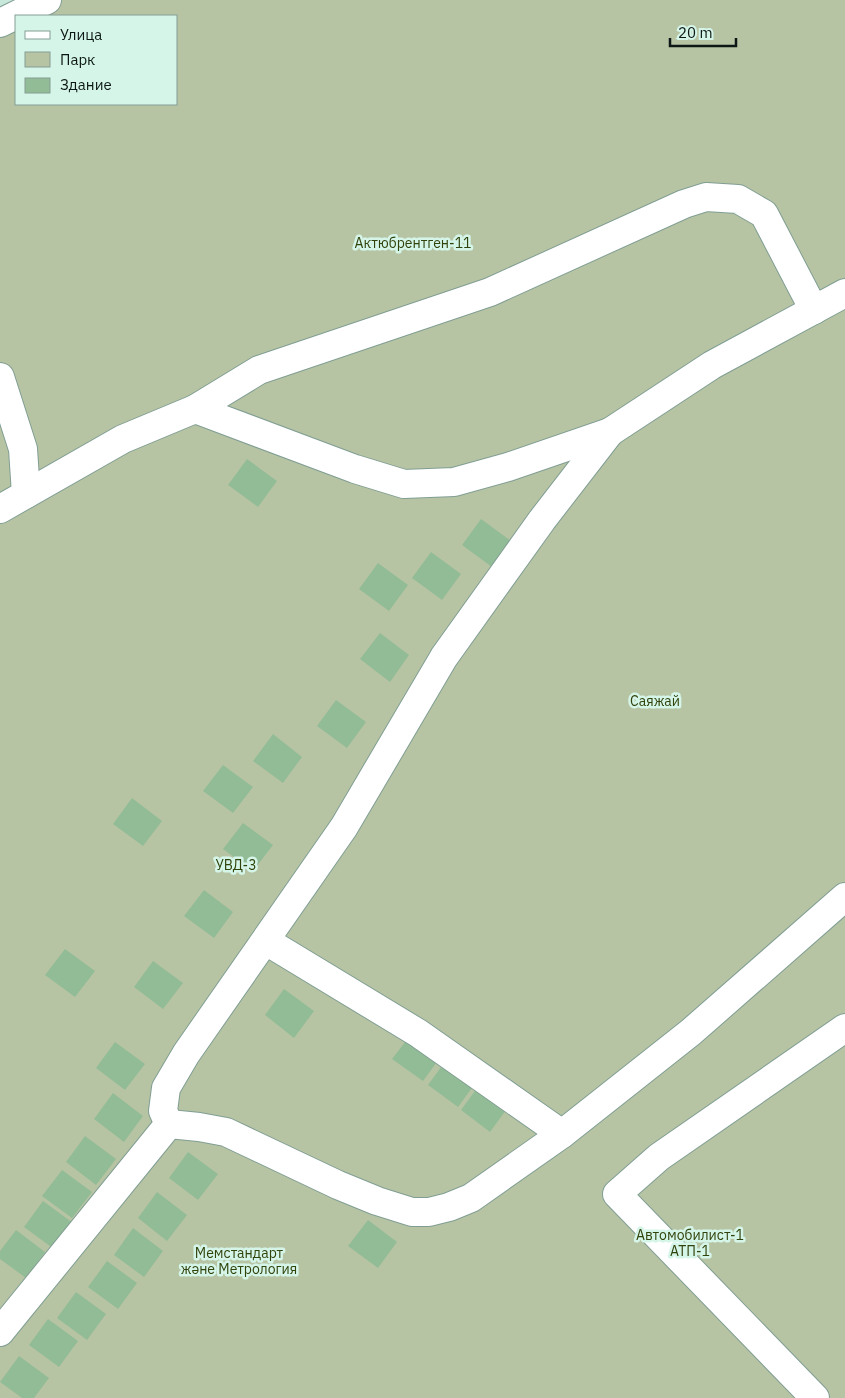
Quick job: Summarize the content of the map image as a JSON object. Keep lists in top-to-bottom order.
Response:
{
  "parks": [
    "Актюбрентген-11",
    "Саяжай",
    "УВД-3",
    "Автомобилист-1 АТП-1",
    "Мемстандарт және Метрология"
  ],
  "legend": ["Улица", "Парк", "Здание"],
  "scale_bar": "20 m"
}
